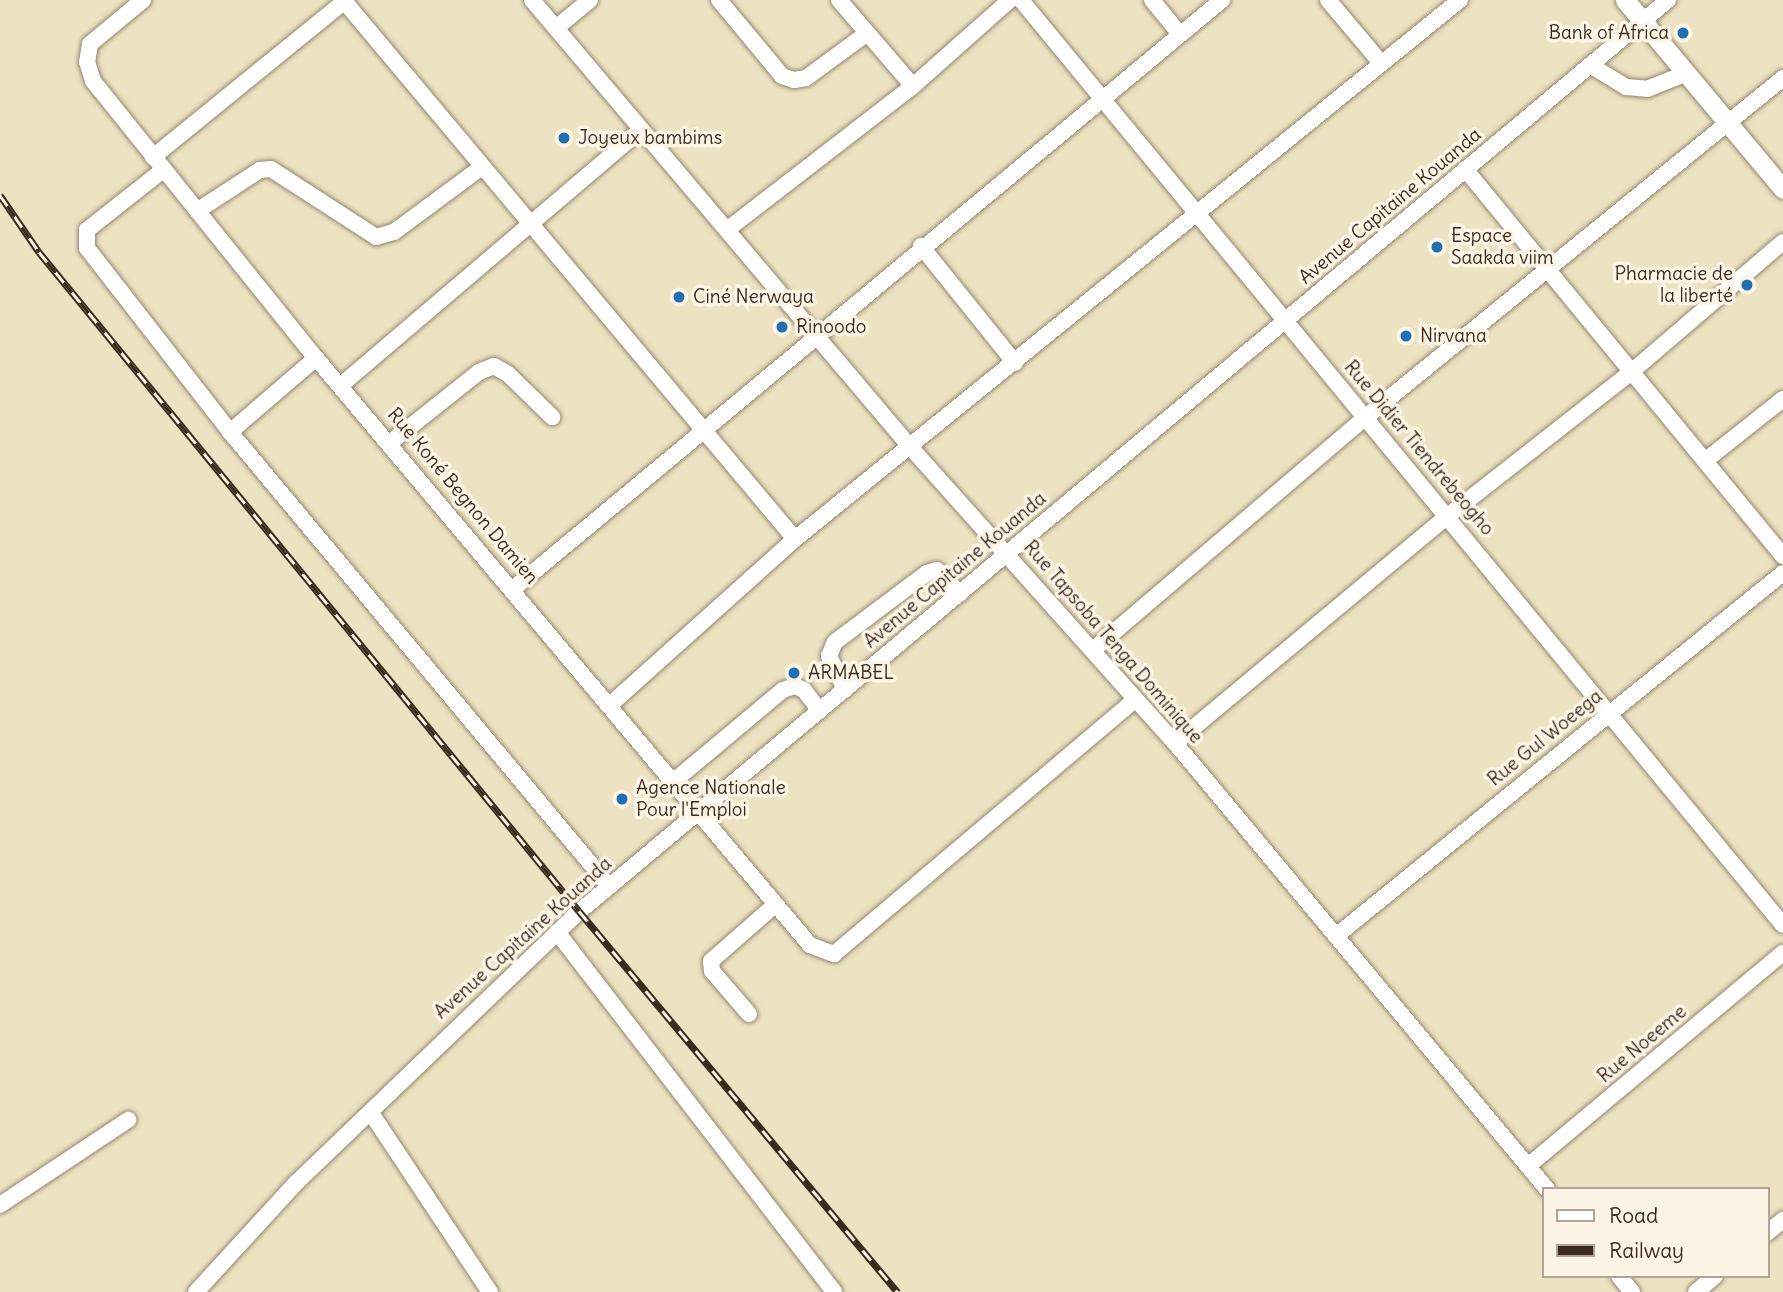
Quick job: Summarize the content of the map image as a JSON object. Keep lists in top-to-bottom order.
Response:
{
  "streets": {
    "street": [
      "Avenue Capitaine Kouanda",
      "Rue Didier Tiendrebeogho",
      "Rue Koné Begnon Damien",
      "Rue Tapsoba Tenga Dominique",
      "Rue Gul Woeega",
      "Rue Noeeme"
    ]
  },
  "crossings": [
    ["Avenue Capitaine Kouanda", "Rue Didier Tiendrebeogho"],
    ["Avenue Capitaine Kouanda", "Rue Koné Begnon Damien"],
    ["Avenue Capitaine Kouanda", "Rue Tapsoba Tenga Dominique"],
    ["Rue Didier Tiendrebeogho", "Rue Gul Woeega"],
    ["Rue Koné Begnon Damien", "Rue Tapsoba Tenga Dominique"],
    ["Rue Tapsoba Tenga Dominique", "Rue Gul Woeega"],
    ["Rue Tapsoba Tenga Dominique", "Rue Noeeme"]
  ],
  "places": [
    "Bank of Africa",
    "Joyeux bambims",
    "Espace Saakda viim",
    "Pharmacie de la liberté",
    "Ciné Nerwaya",
    "Rinoodo",
    "Nirvana",
    "ARMABEL",
    "Agence Nationale Pour l'Emploi"
  ],
  "legend": ["Road", "Railway"]
}
